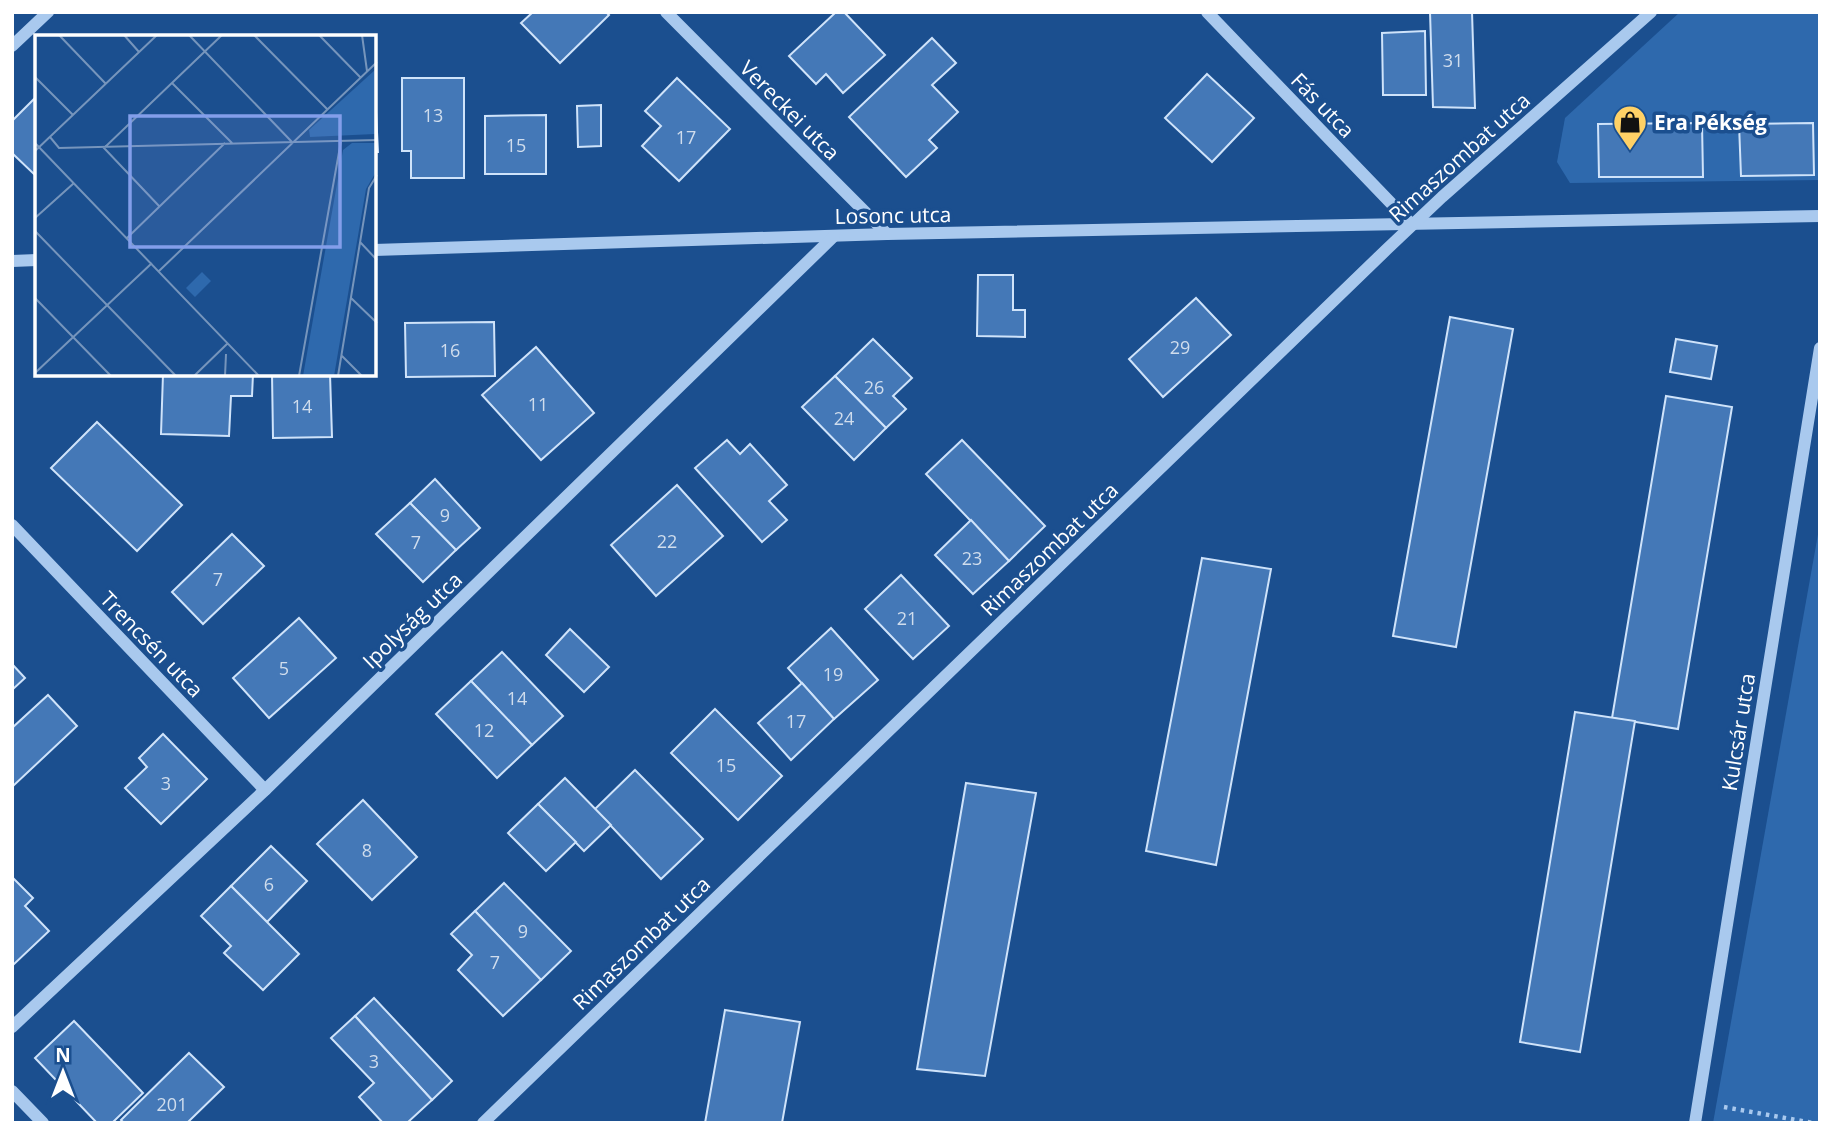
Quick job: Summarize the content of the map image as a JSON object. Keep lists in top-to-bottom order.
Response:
{
  "streets": {
    "street": [
      "Fás utca",
      "Vereckei utca",
      "Rimaszombat utca",
      "Losonc utca",
      "Ipolyság utca",
      "Trencsén utca",
      "Kulcsár utca"
    ]
  },
  "crossings": [
    ["Fás utca", "Rimaszombat utca"],
    ["Fás utca", "Losonc utca"],
    ["Vereckei utca", "Losonc utca"],
    ["Rimaszombat utca", "Losonc utca"],
    ["Losonc utca", "Ipolyság utca"],
    ["Ipolyság utca", "Trencsén utca"]
  ],
  "places": {
    "shop": ["Era Pékség"]
  },
  "house_numbers": [
    "31",
    "13",
    "17",
    "15",
    "29",
    "16",
    "26",
    "11",
    "14",
    "24",
    "9",
    "22",
    "7",
    "23",
    "7",
    "21",
    "5",
    "19",
    "14",
    "17",
    "12",
    "15",
    "3",
    "8",
    "6",
    "9",
    "7",
    "3",
    "201"
  ],
  "north": "top"
}
